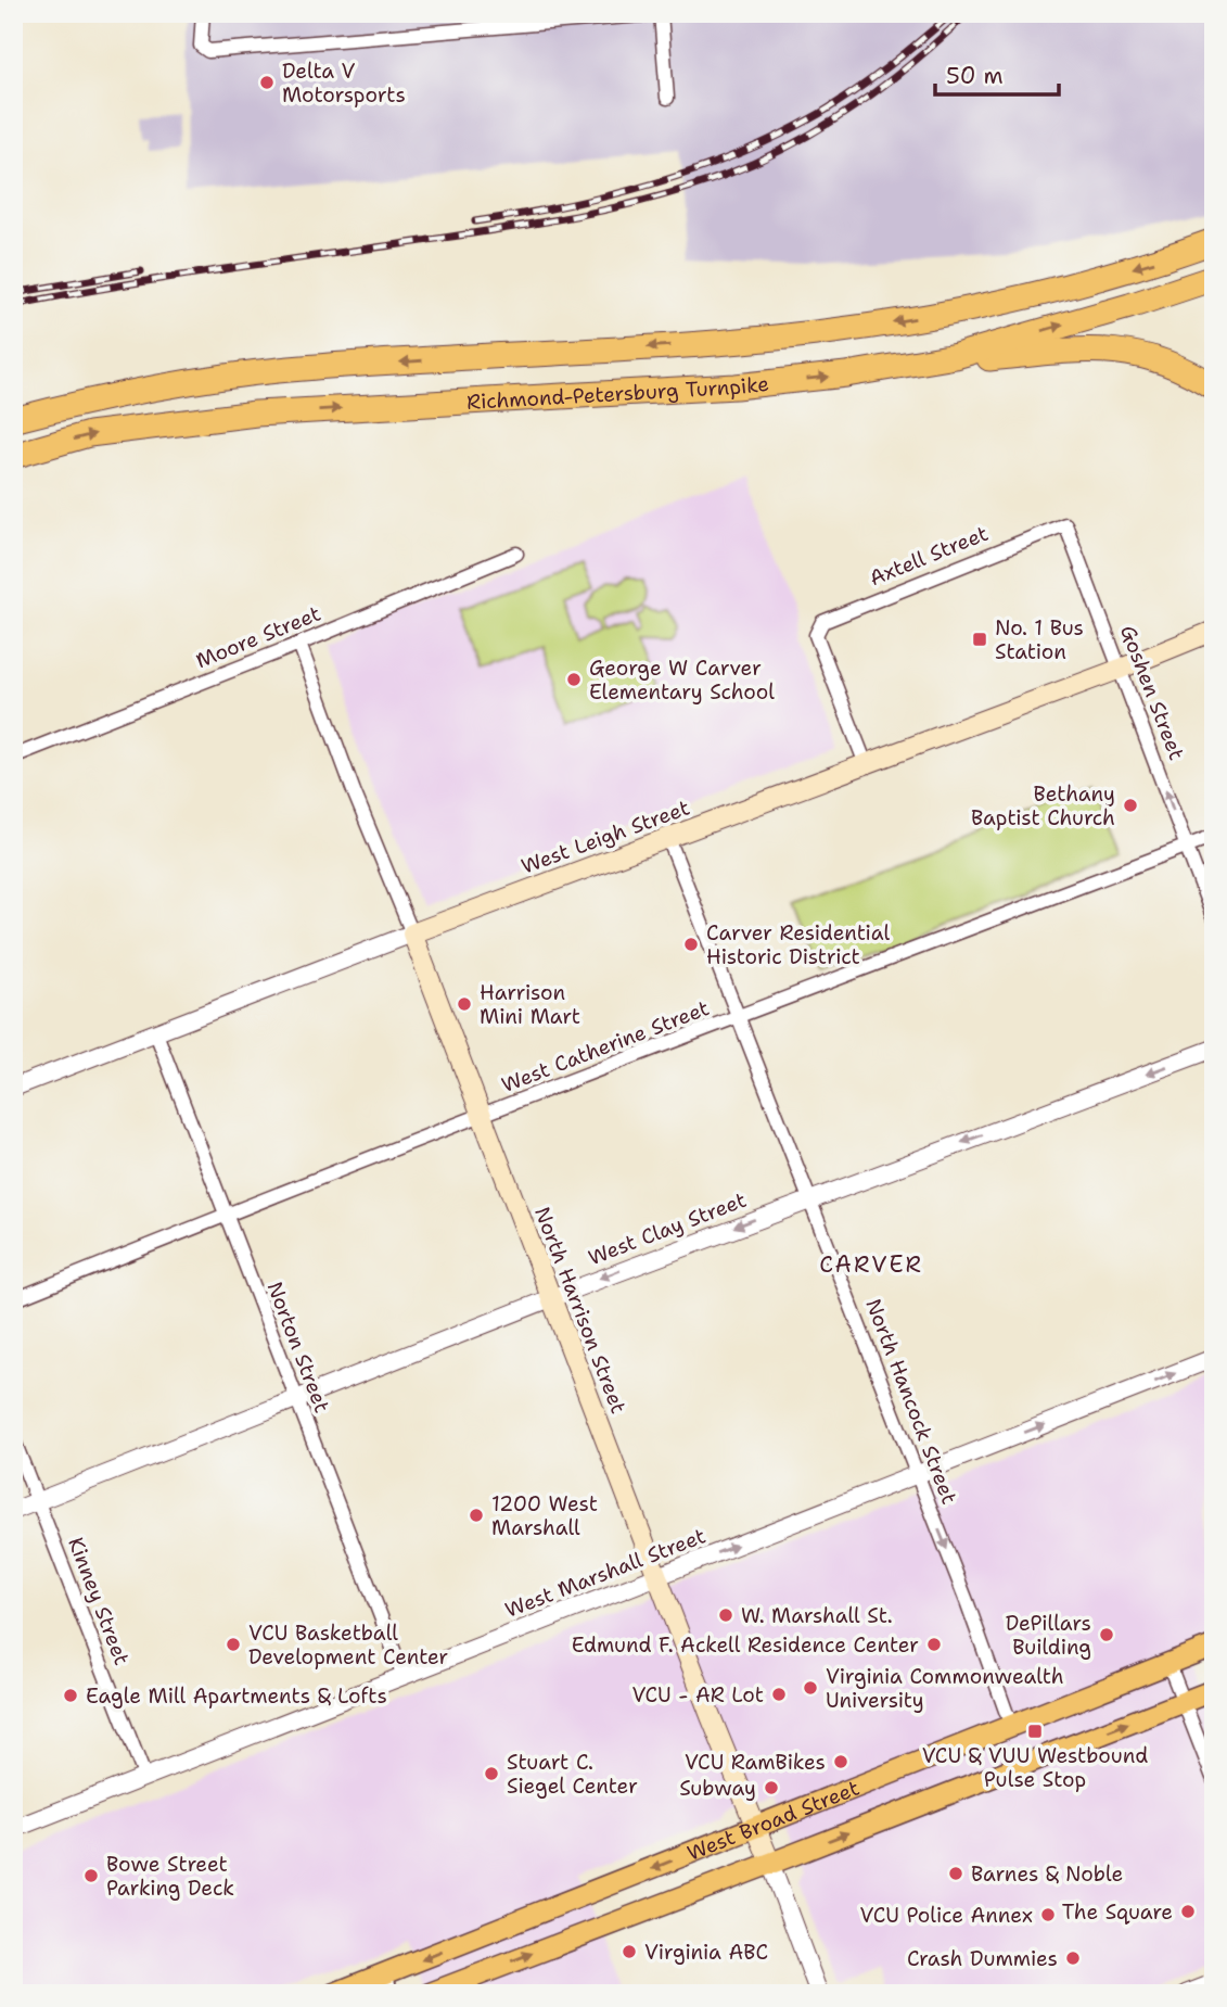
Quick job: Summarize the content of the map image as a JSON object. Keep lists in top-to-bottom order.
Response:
{
  "streets": {
    "highway": ["Richmond-Petersburg Turnpike"],
    "main road": ["West Leigh Street", "North Harrison Street", "West Broad Street"],
    "street": [
      "Axtell Street",
      "Moore Street",
      "Goshen Street",
      "West Catherine Street",
      "West Clay Street",
      "Norton Street",
      "North Hancock Street",
      "West Marshall Street",
      "Kinney Street"
    ]
  },
  "crossings": [
    ["Axtell Street", "Goshen Street"],
    ["Axtell Street", "West Leigh Street"],
    ["Moore Street", "North Harrison Street"],
    ["Goshen Street", "West Leigh Street"],
    ["Goshen Street", "West Catherine Street"],
    ["West Leigh Street", "North Harrison Street"],
    ["West Leigh Street", "Norton Street"],
    ["West Leigh Street", "North Hancock Street"],
    ["West Catherine Street", "North Harrison Street"],
    ["West Catherine Street", "Norton Street"],
    ["West Catherine Street", "North Hancock Street"],
    ["West Clay Street", "North Harrison Street"],
    ["West Clay Street", "Norton Street"],
    ["West Clay Street", "North Hancock Street"],
    ["West Clay Street", "Kinney Street"],
    ["North Harrison Street", "West Marshall Street"],
    ["North Harrison Street", "West Broad Street"],
    ["Norton Street", "West Marshall Street"],
    ["North Hancock Street", "West Marshall Street"],
    ["North Hancock Street", "West Broad Street"],
    ["West Marshall Street", "Kinney Street"]
  ],
  "one_way": ["Goshen Street", "West Clay Street", "West Marshall Street"],
  "districts": ["CARVER"],
  "places": {
    "other": [
      "Delta V Motorsports",
      "George W Carver Elementary School",
      "Bethany Baptist Church",
      "Carver Residential Historic District",
      "Harrison Mini Mart",
      "1200 West Marshall",
      "W. Marshall St.",
      "DePillars Building",
      "VCU Basketball Development Center",
      "Edmund F. Ackell Residence Center",
      "Virginia Commonwealth University",
      "VCU - AR Lot",
      "Eagle Mill Apartments & Lofts",
      "VCU RamBikes",
      "Stuart C. Siegel Center",
      "Subway",
      "Barnes & Noble",
      "Bowe Street Parking Deck",
      "The Square",
      "VCU Police Annex",
      "Virginia ABC",
      "Crash Dummies"
    ],
    "transit": ["No. 1 Bus Station", "VCU & VUU Westbound Pulse Stop"]
  },
  "scale_bar": "50 m"
}
